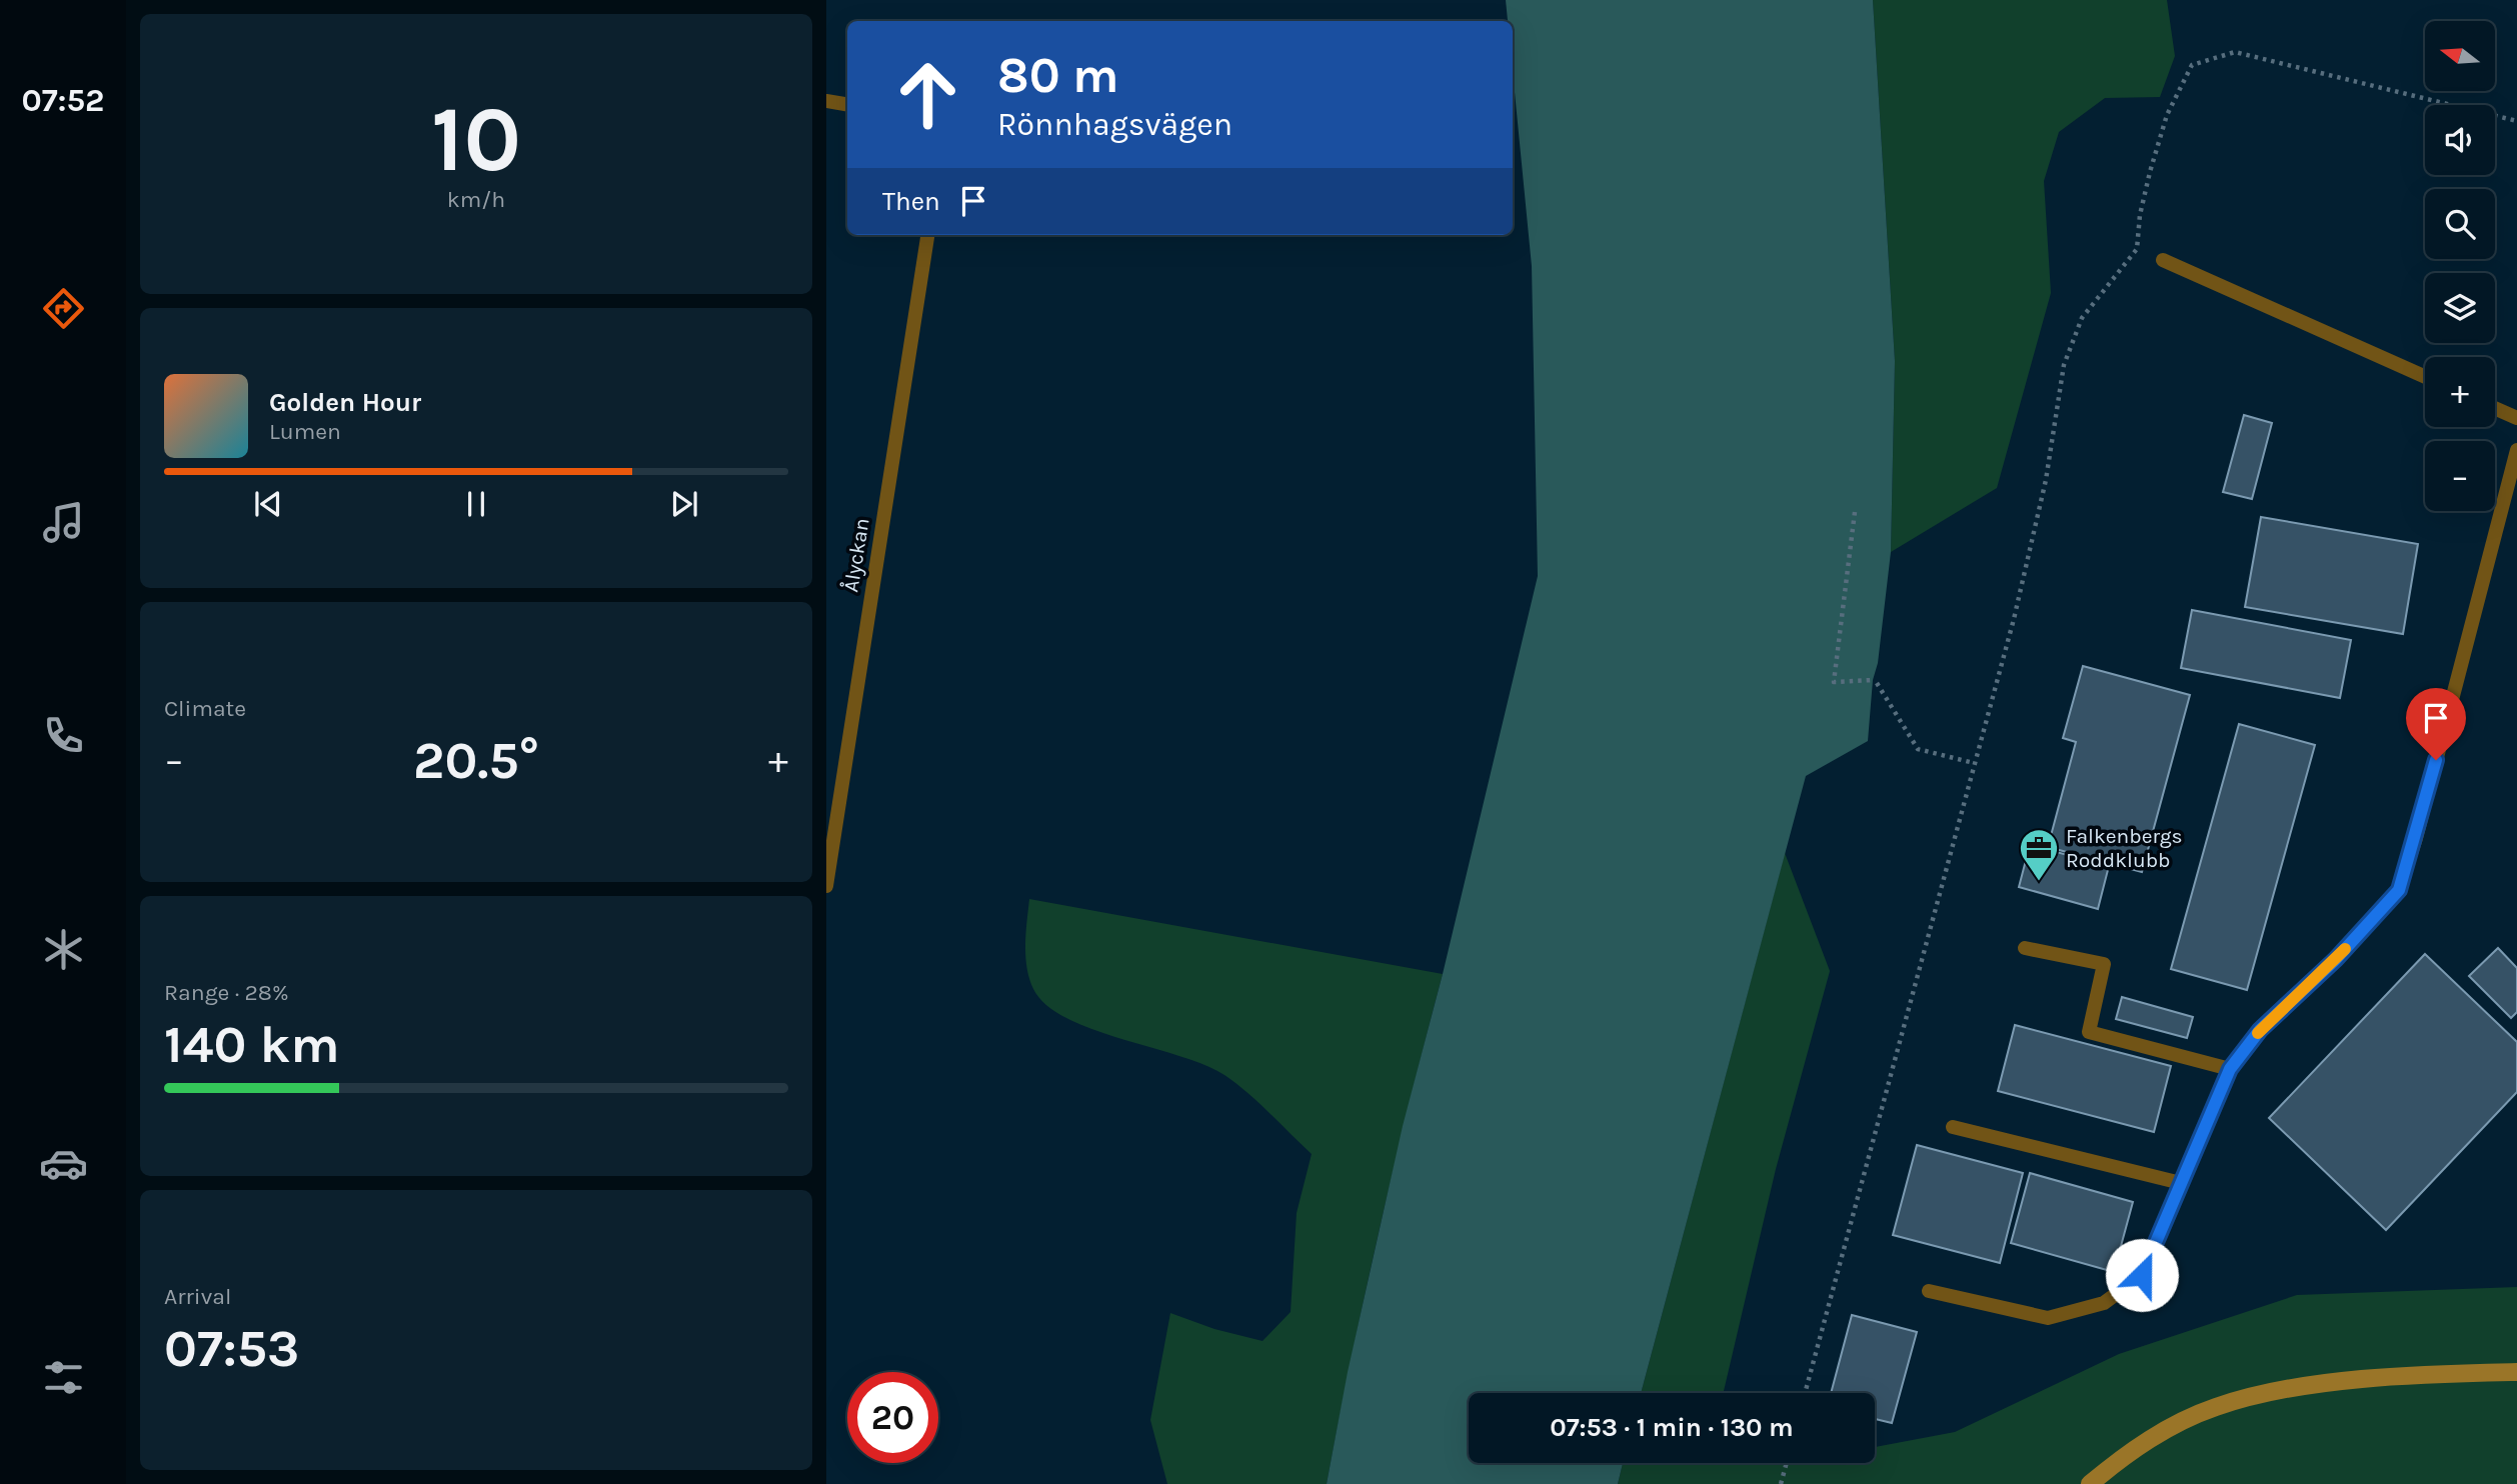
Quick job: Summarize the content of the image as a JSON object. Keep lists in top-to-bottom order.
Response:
{
  "streets": {
    "lane": ["Ålyckan"]
  },
  "places": {
    "office": ["Falkenbergs Roddklubb"]
  },
  "north": "left",
  "page": {
    "tabs": "07:52",
    "tile": [
      ["10", "km/h"],
      "Climate",
      ["Range · 28%", "140 km"],
      ["Arrival", "07:53"]
    ],
    "map_buttons": ["+", "−"],
    "turn": ["80 m", "Rönnhagsvägen"],
    "then": "Then",
    "song": ["Golden Hour", "Lumen"],
    "heat": ["−", "20.5°", "+"],
    "limit": "20",
    "trip": "07:53 · 1 min · 130 m"
  }
}
